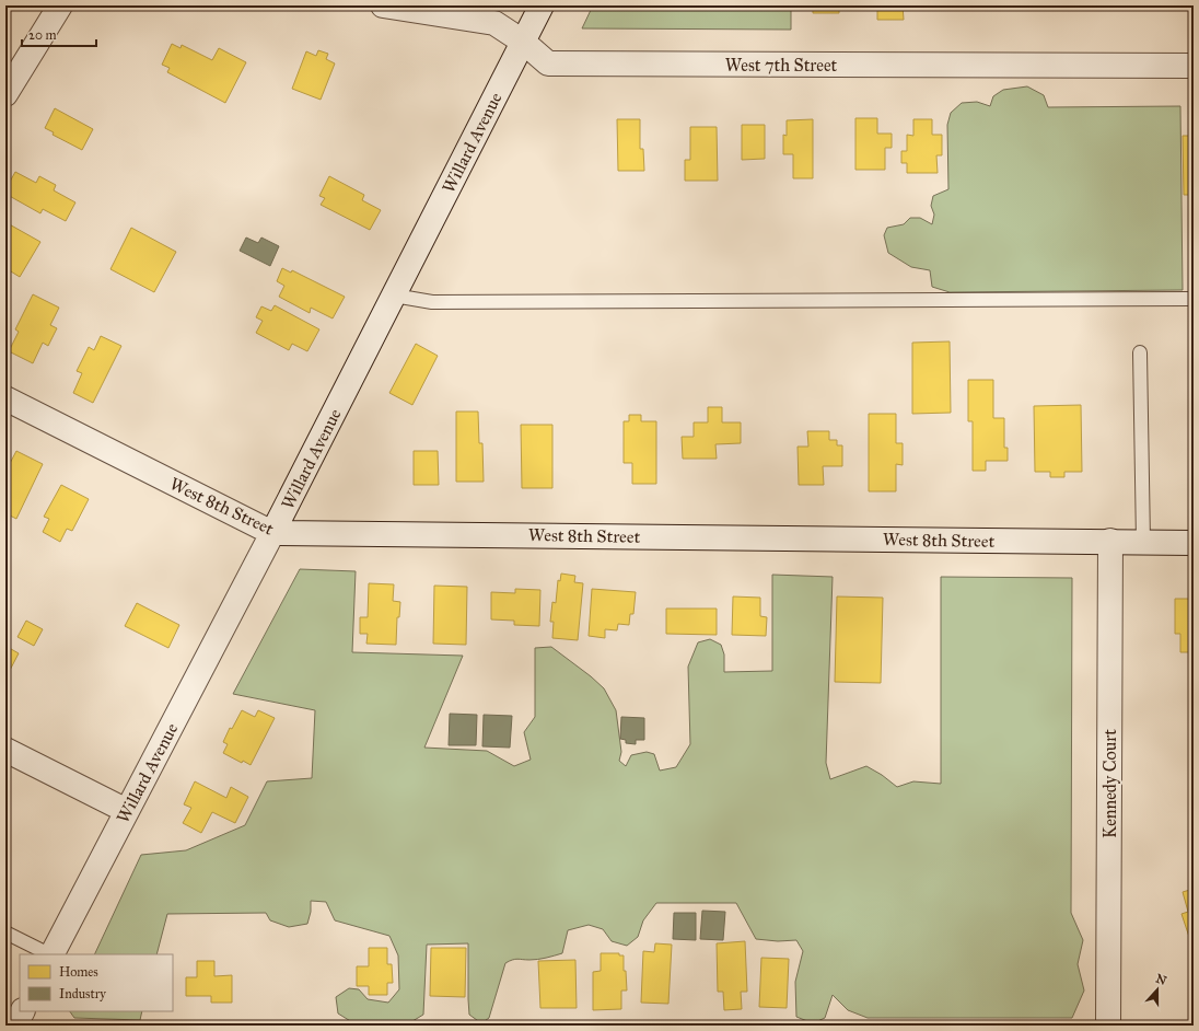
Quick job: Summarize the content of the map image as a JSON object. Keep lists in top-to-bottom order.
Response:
{
  "streets": {
    "street": [
      "West 7th Street",
      "Willard Avenue",
      "West 8th Street",
      "Kennedy Court"
    ]
  },
  "crossings": [
    ["West 7th Street", "Willard Avenue"],
    ["Willard Avenue", "West 8th Street"],
    ["West 8th Street", "Kennedy Court"]
  ],
  "legend": ["Homes", "Industry"],
  "scale_bar": "20 m",
  "north": "top"
}
